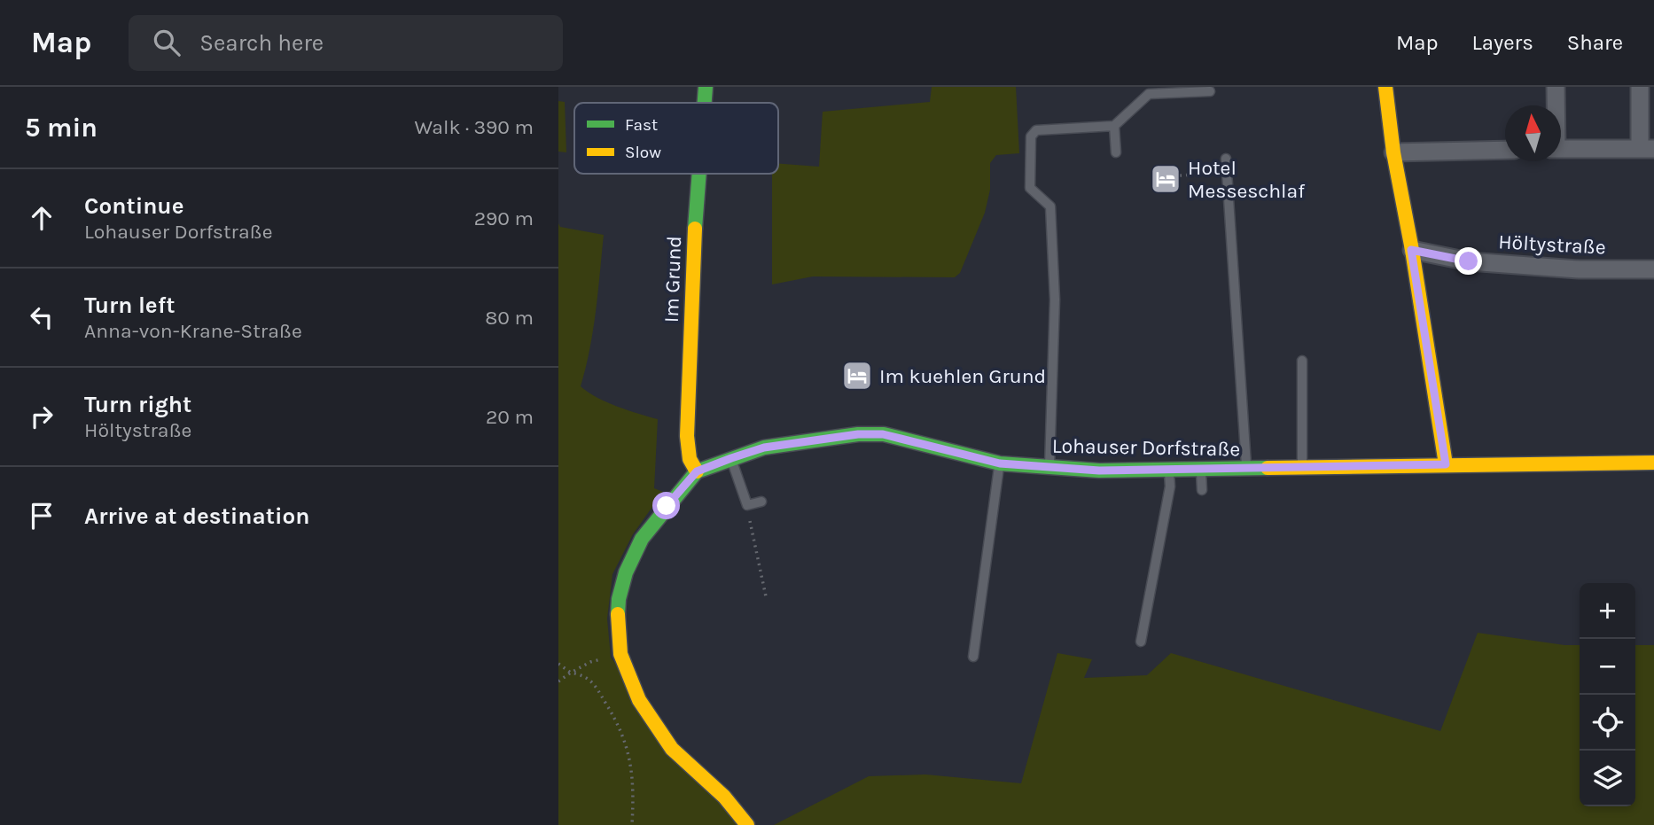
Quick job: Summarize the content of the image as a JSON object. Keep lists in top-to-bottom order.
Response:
{
  "streets": {
    "street": ["Höltystraße", "Im Grund", "Lohauser Dorfstraße"]
  },
  "crossings": [
    ["Im Grund", "Lohauser Dorfstraße"]
  ],
  "places": {
    "hotel": ["Hotel Messeschlaf", "Im kuehlen Grund"]
  },
  "legend": ["Fast", "Slow"],
  "north": "top",
  "page": {
    "header": "Map",
    "search": "Search here",
    "nav": ["Map", "Layers", "Share"],
    "heading": ["5 min", "Walk · 390 m"],
    "list": [
      ["Continue", "Lohauser Dorfstraße", "290 m"],
      ["Turn left", "Anna-von-Krane-Straße", "80 m"],
      ["Turn right", "Höltystraße", "20 m"],
      "Arrive at destination"
    ],
    "map_buttons": ["+", "−"]
  }
}
